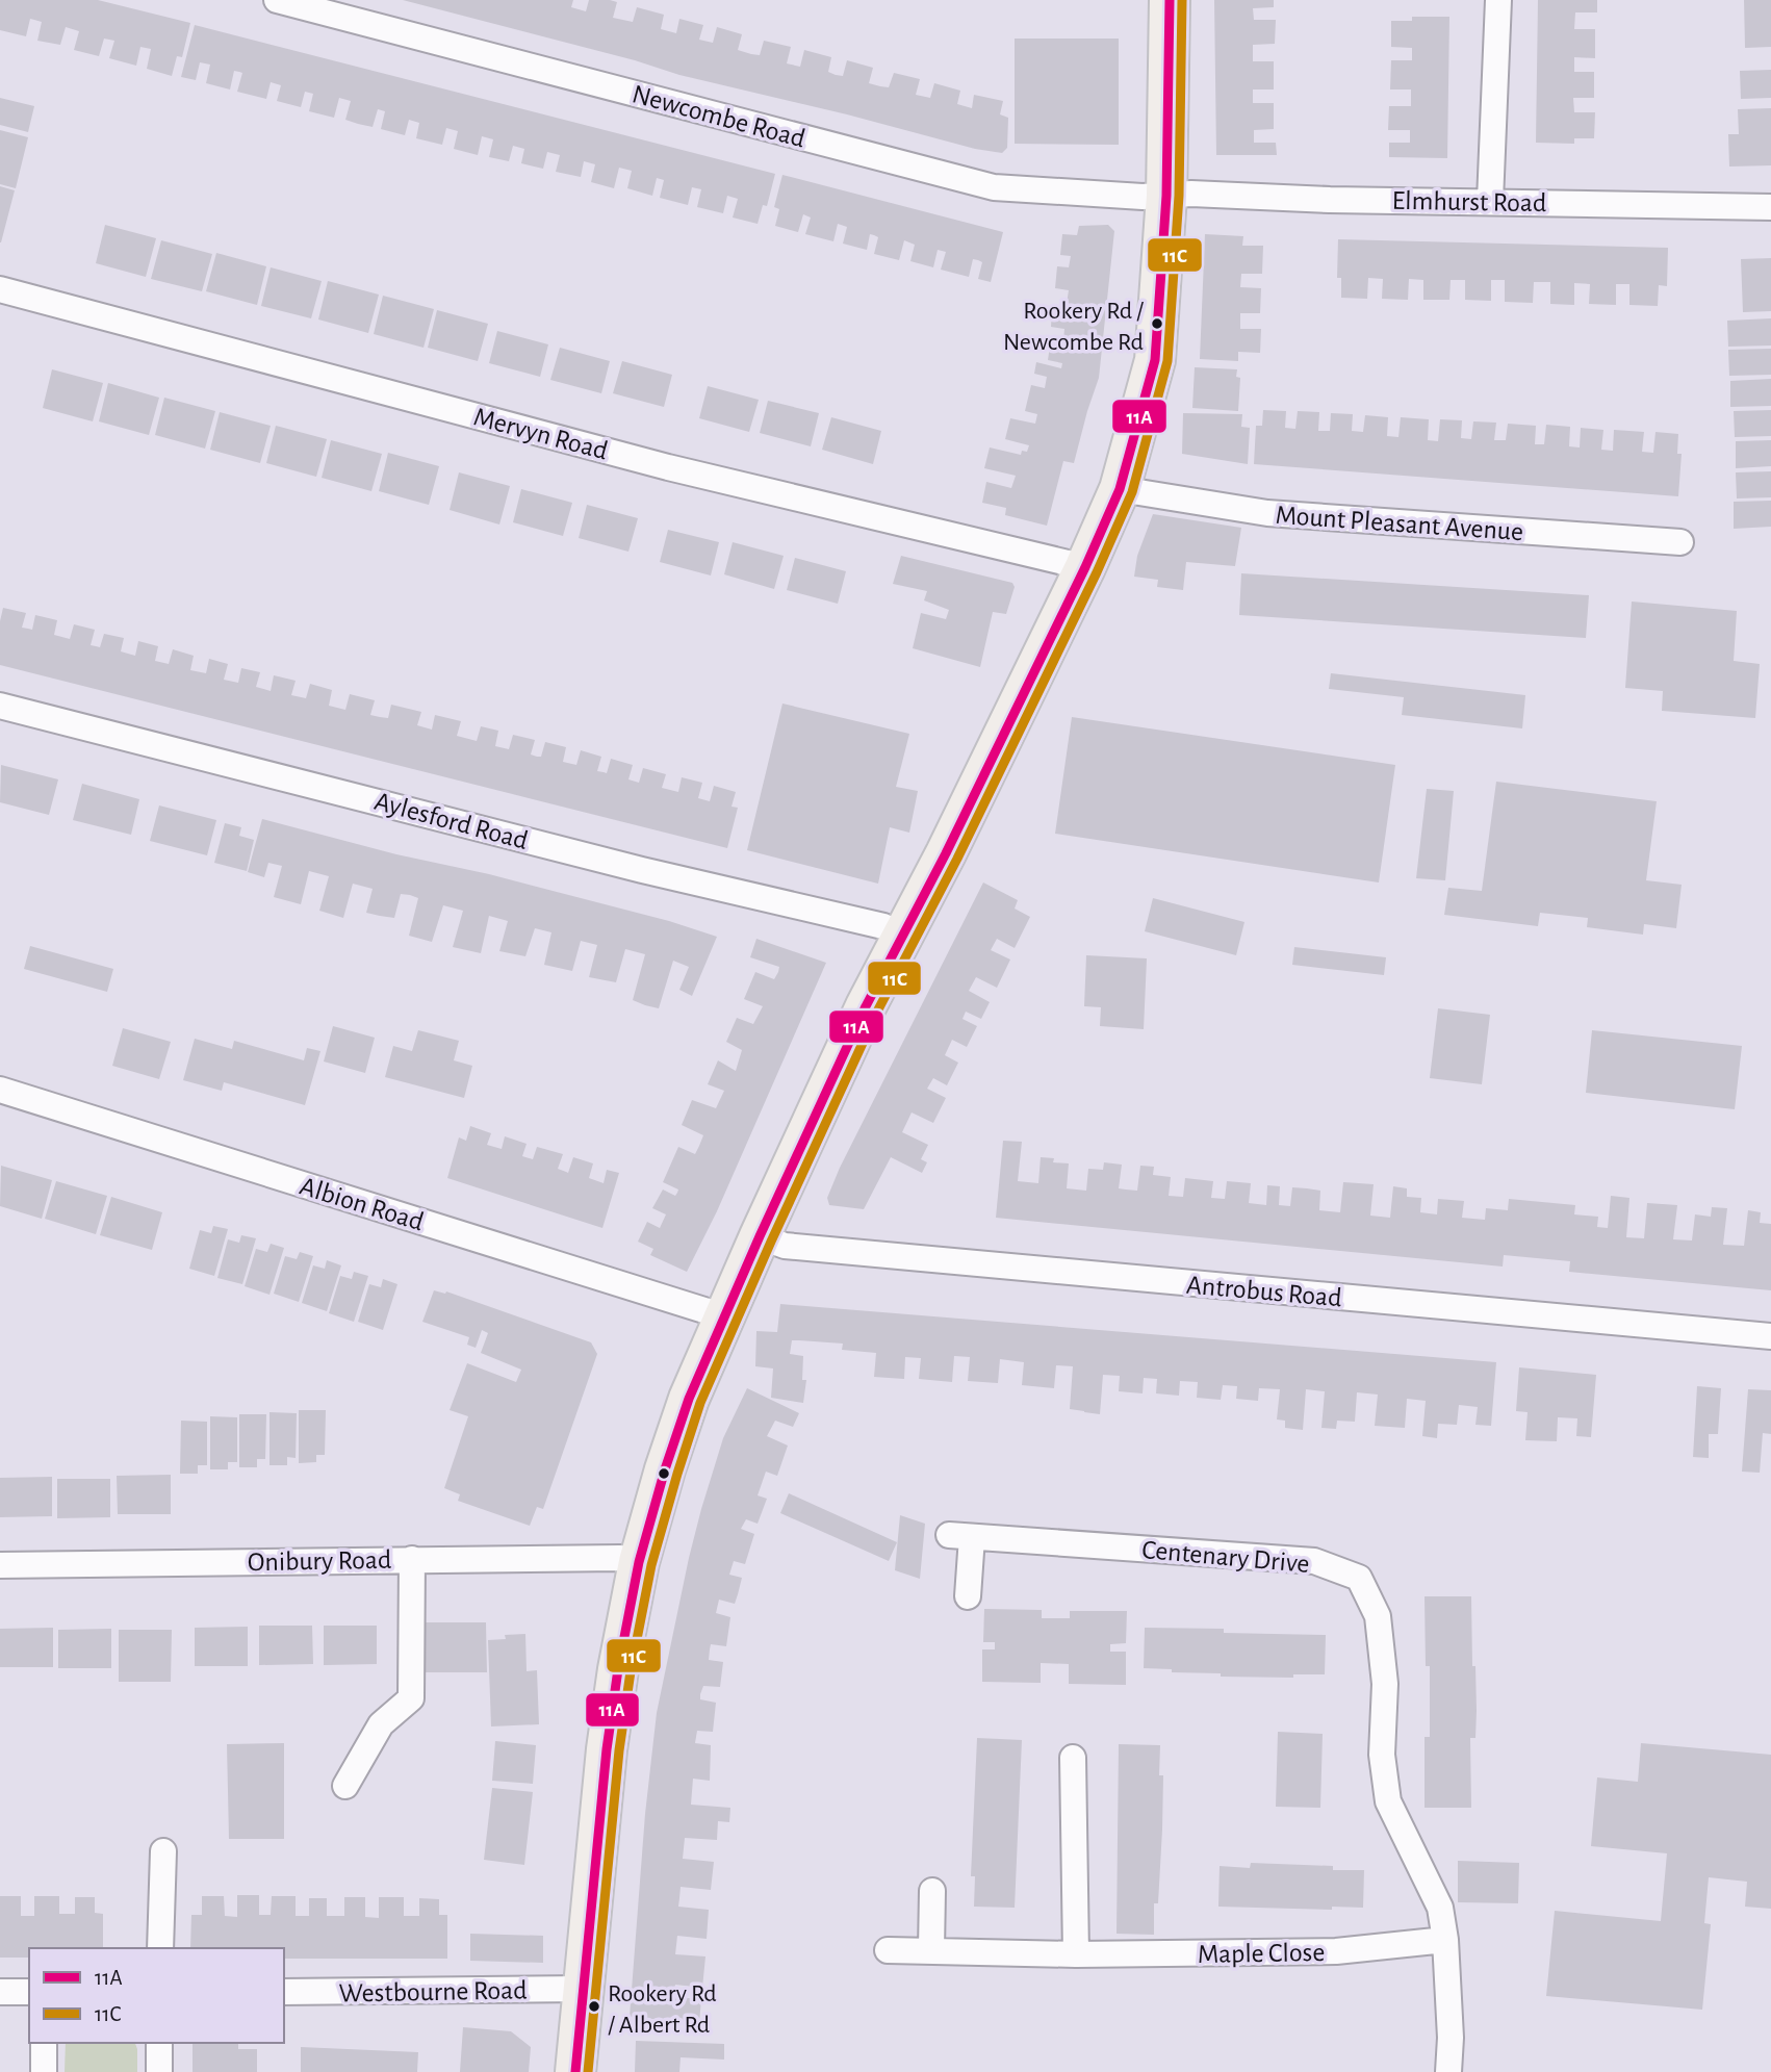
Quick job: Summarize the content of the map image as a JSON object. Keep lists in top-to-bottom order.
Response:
{
  "streets": {
    "street": [
      "Newcombe Road",
      "Elmhurst Road",
      "Mervyn Road",
      "Mount Pleasant Avenue",
      "Aylesford Road",
      "Albion Road",
      "Antrobus Road",
      "Centenary Drive",
      "Onibury Road",
      "Maple Close",
      "Westbourne Road"
    ]
  },
  "crossings": [
    ["Newcombe Road", "Elmhurst Road"],
    ["Centenary Drive", "Maple Close"]
  ],
  "places": ["Rookery Rd / Newcombe Rd", "Rookery Rd / Albert Rd"],
  "lines": ["transit line 11A", "transit line 11C"],
  "legend": ["11A", "11C"]
}
